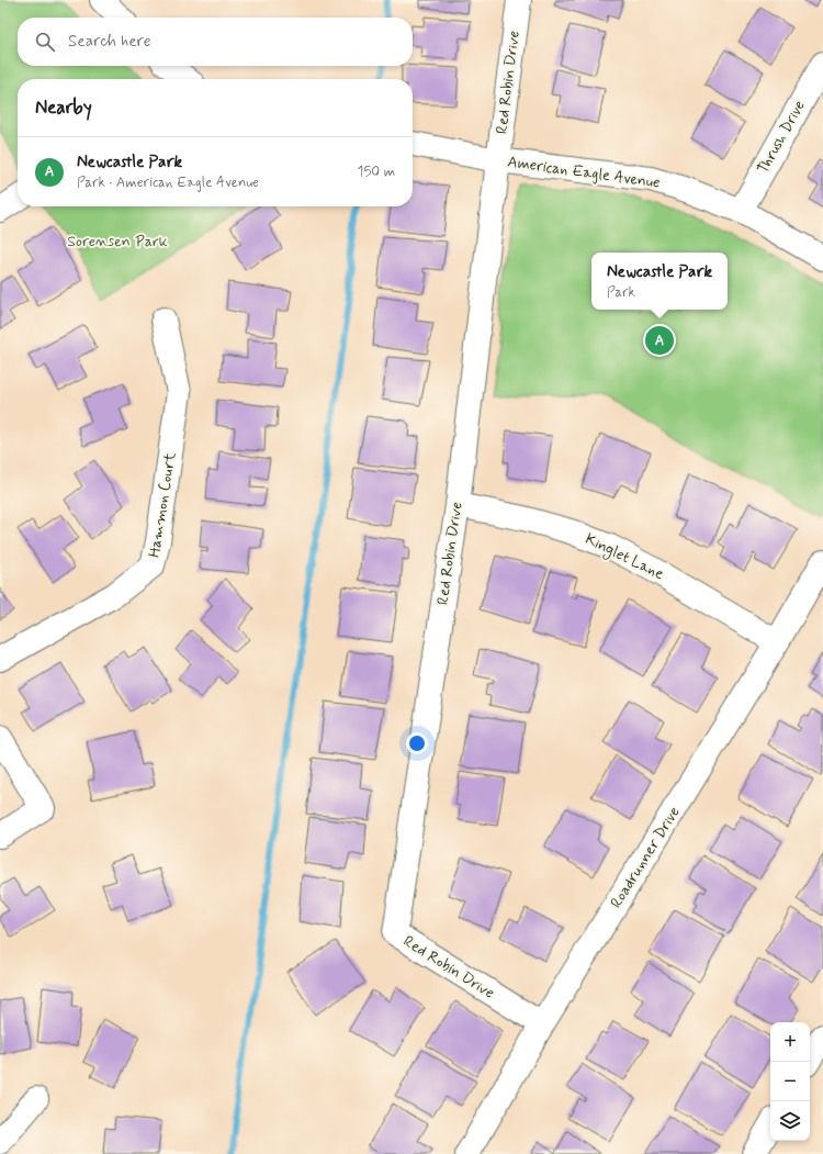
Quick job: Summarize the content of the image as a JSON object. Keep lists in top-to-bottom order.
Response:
{
  "streets": {
    "street": [
      "Red Robin Drive",
      "Thrush Drive",
      "American Eagle Avenue",
      "Hammon Court",
      "Kinglet Lane",
      "Roadrunner Drive"
    ]
  },
  "crossings": [
    ["Red Robin Drive", "American Eagle Avenue"],
    ["Red Robin Drive", "Kinglet Lane"],
    ["Red Robin Drive", "Roadrunner Drive"],
    ["Thrush Drive", "American Eagle Avenue"],
    ["Kinglet Lane", "Roadrunner Drive"]
  ],
  "parks": ["Sorensen Park"],
  "page": {
    "search": "Search here",
    "heading": "Nearby",
    "list": [
      {
        "mark": "A",
        "name": "Newcastle Park",
        "note": "Park · American Eagle Avenue",
        "value": "150 m"
      }
    ],
    "popup": ["Newcastle Park", "Park"],
    "pins": "A",
    "map_buttons": ["+", "−"]
  }
}
